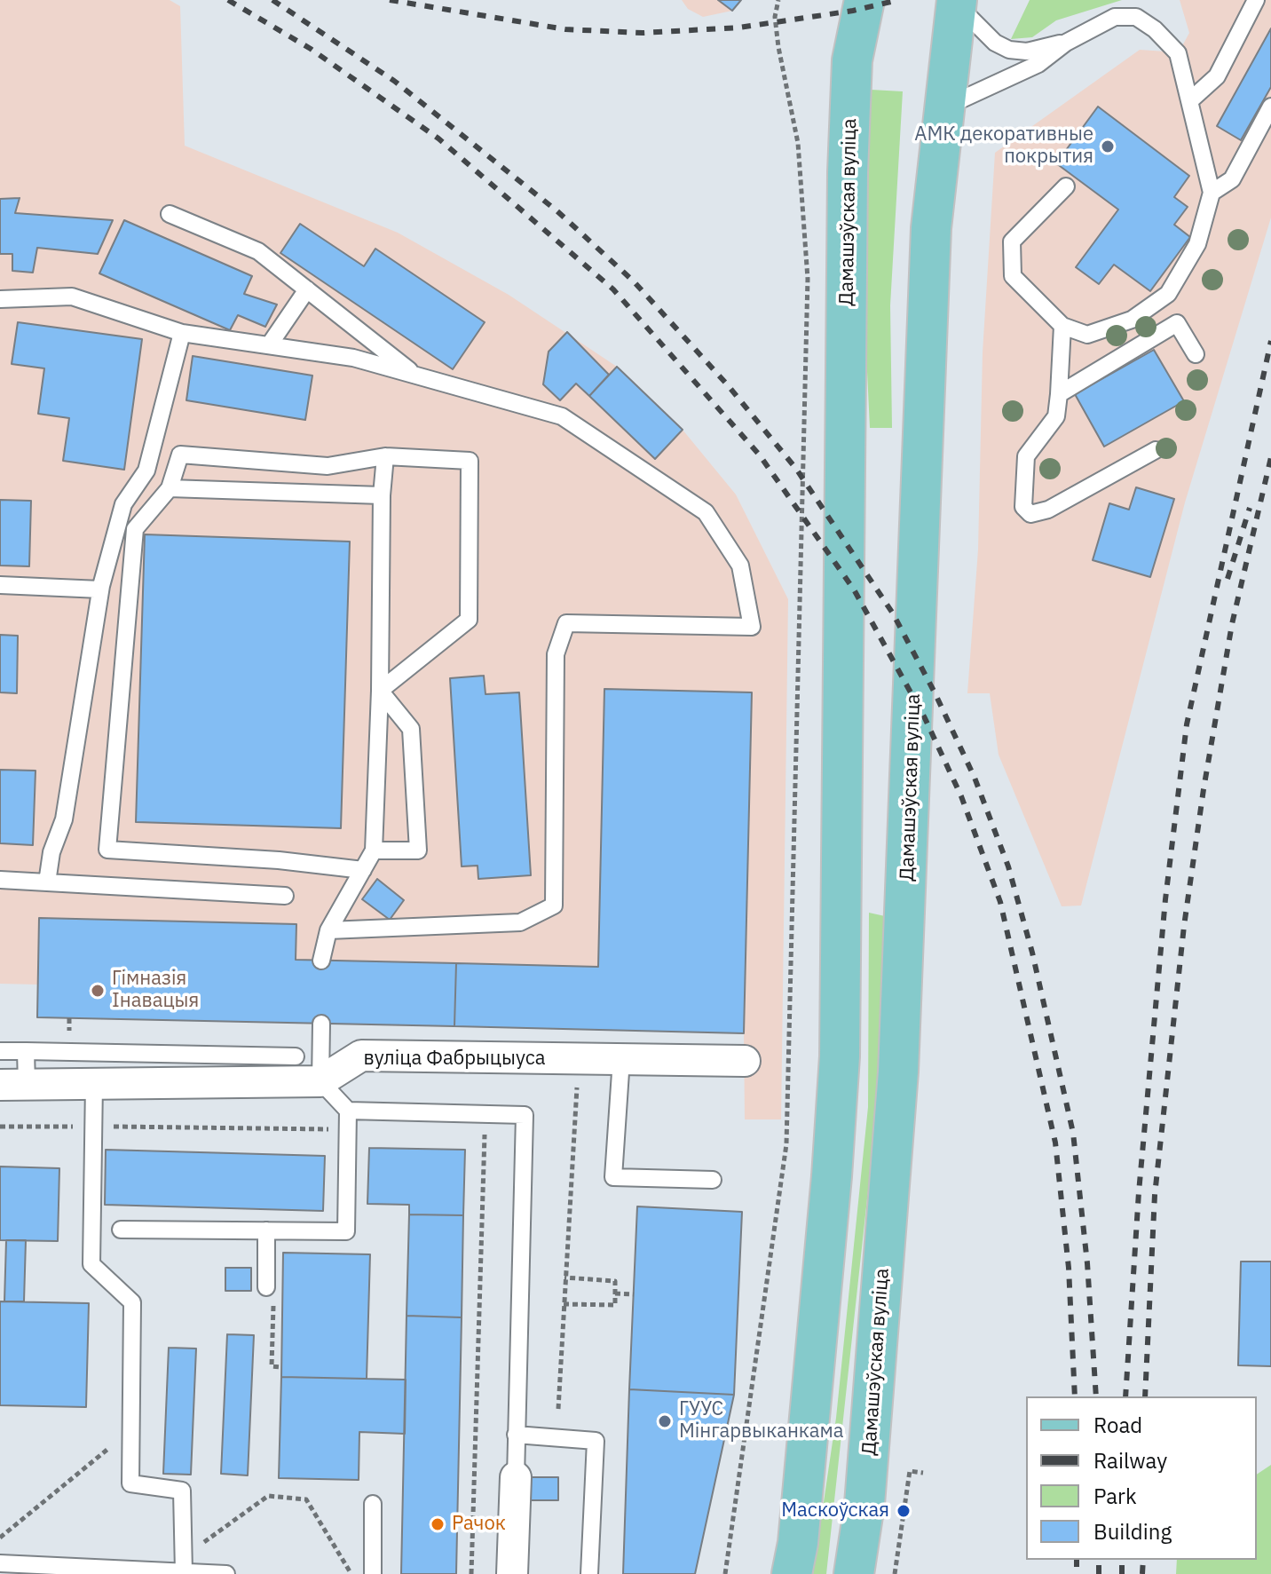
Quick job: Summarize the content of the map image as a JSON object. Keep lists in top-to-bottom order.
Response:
{
  "streets": {
    "main road": ["Дамашэўская вуліца"],
    "street": ["вуліца Фабрыцыуса"]
  },
  "places": [
    "АМК декоративные покрытия",
    "Гімназія Інавацыя",
    "ГУУС Мінгарвыканкама",
    "Маскоўская",
    "Рачок"
  ],
  "legend": [
    "Road",
    "Railway",
    "Park",
    "Building"
  ]
}
